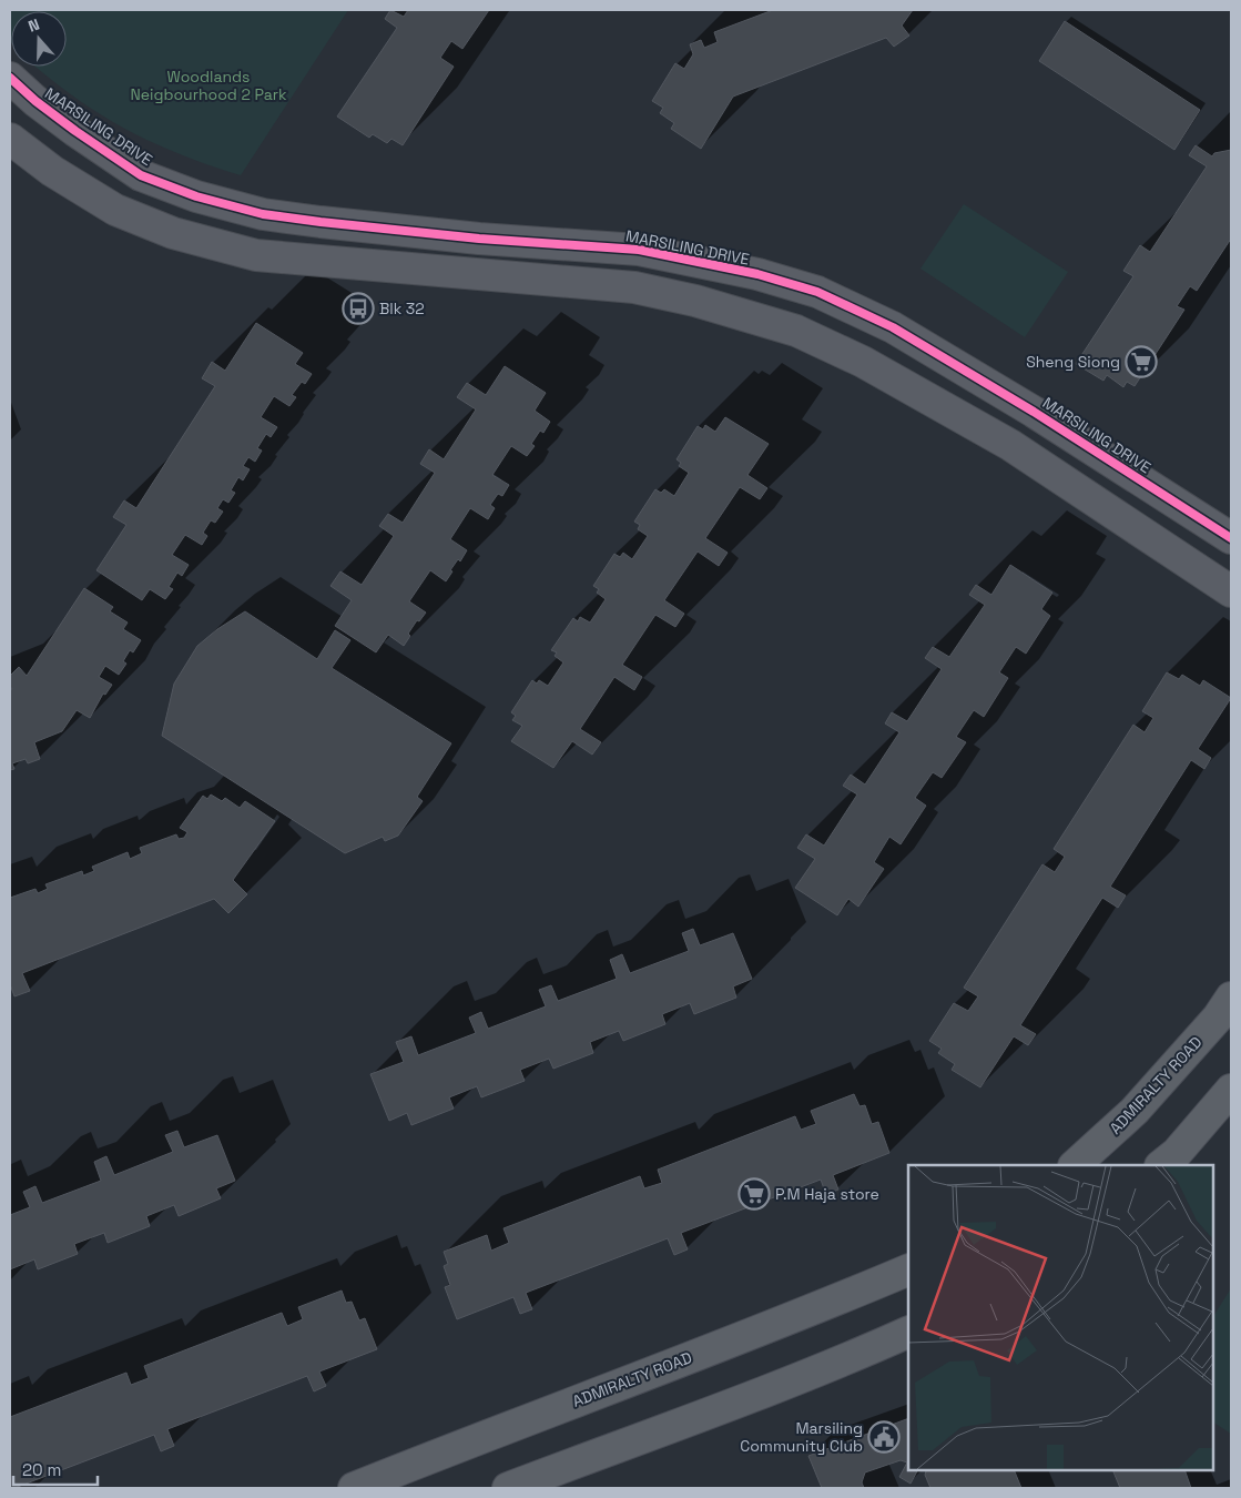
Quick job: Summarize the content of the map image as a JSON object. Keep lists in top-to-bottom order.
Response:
{
  "streets": {
    "main road": ["ADMIRALTY ROAD"],
    "street": ["MARSILING DRIVE"]
  },
  "parks": ["Woodlands Neigbourhood 2 Park"],
  "places": {
    "bus stop": ["Blk 32"],
    "supermarket": ["Sheng Siong", "P.M Haja store"],
    "public building": ["Marsiling Community Club"]
  },
  "scale_bar": "20 m",
  "north": "top"
}
